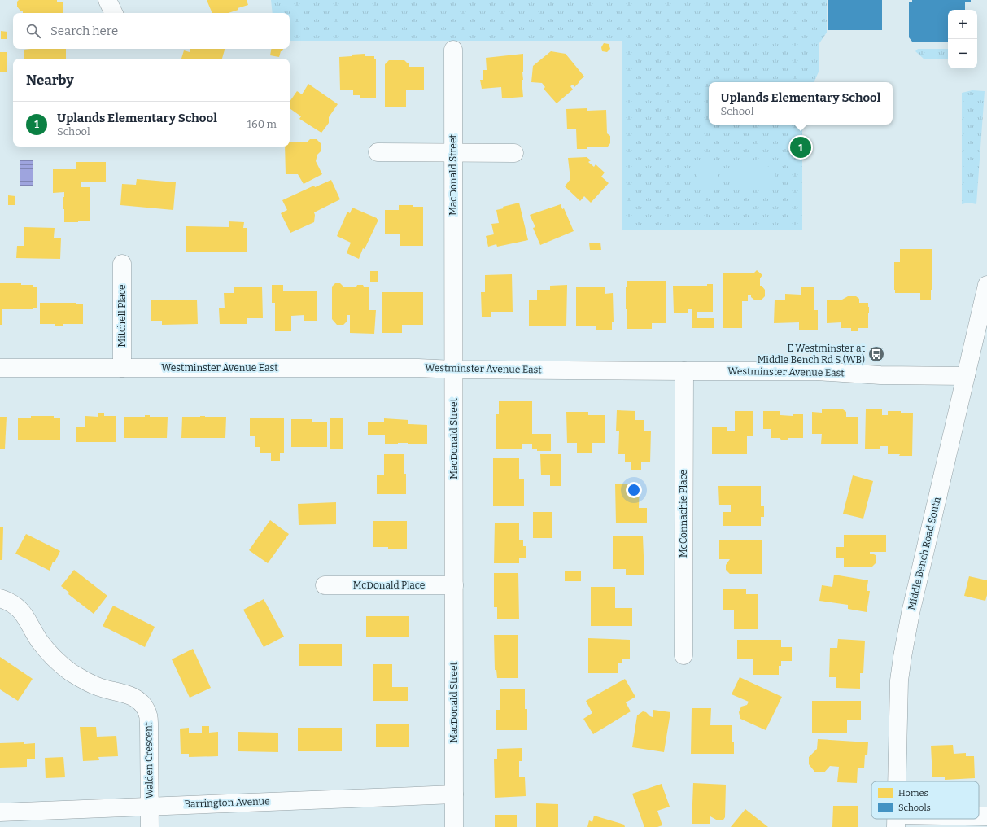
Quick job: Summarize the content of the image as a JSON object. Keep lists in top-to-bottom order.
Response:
{
  "streets": {
    "street": [
      "MacDonald Street",
      "Mitchell Place",
      "Westminster Avenue East",
      "McConnachie Place",
      "Middle Bench Road South",
      "McDonald Place",
      "Walden Crescent",
      "Barrington Avenue"
    ]
  },
  "crossings": [
    ["MacDonald Street", "Westminster Avenue East"],
    ["MacDonald Street", "McDonald Place"],
    ["MacDonald Street", "Barrington Avenue"],
    ["Mitchell Place", "Westminster Avenue East"],
    ["Westminster Avenue East", "McConnachie Place"],
    ["Westminster Avenue East", "Middle Bench Road South"],
    ["Walden Crescent", "Barrington Avenue"]
  ],
  "places": {
    "bus stop": ["E Westminster at Middle Bench Rd S (WB)"]
  },
  "legend": ["Homes", "Schools"],
  "page": {
    "map_buttons": ["+", "−"],
    "search": "Search here",
    "heading": "Nearby",
    "popup": ["Uplands Elementary School", "School"],
    "list": [
      {
        "mark": "1",
        "name": "Uplands Elementary School",
        "note": "School",
        "value": "160 m"
      }
    ],
    "pins": "1"
  }
}
